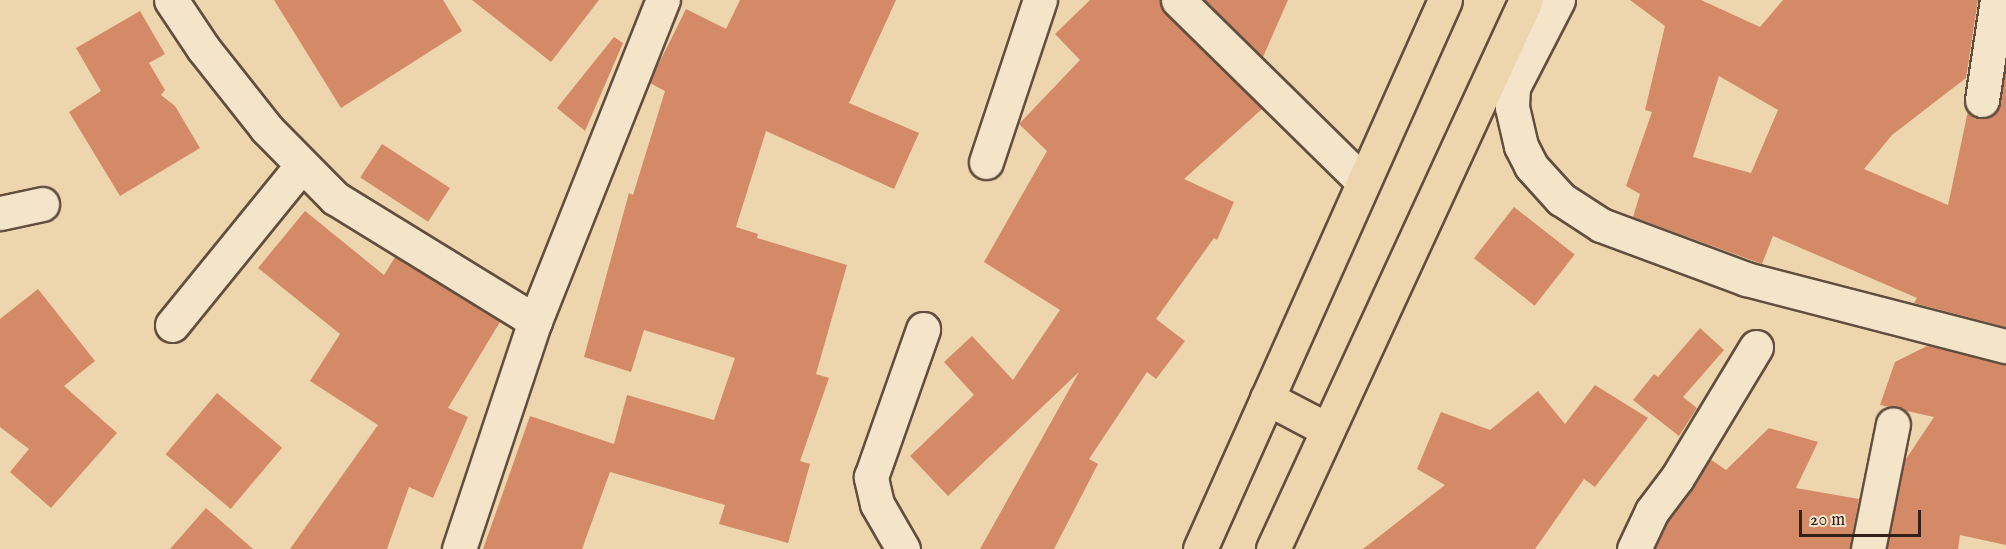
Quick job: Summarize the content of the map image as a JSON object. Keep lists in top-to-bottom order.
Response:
{
  "scale_bar": "20 m"
}
